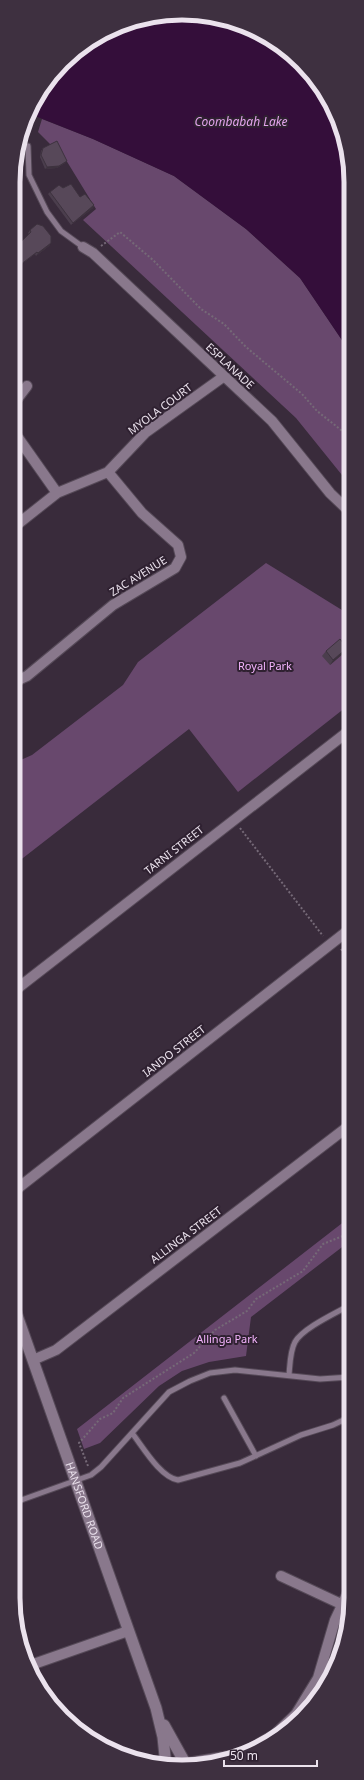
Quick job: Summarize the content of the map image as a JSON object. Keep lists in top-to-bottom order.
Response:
{
  "streets": {
    "street": [
      "ESPLANADE",
      "MYOLA COURT",
      "ZAC AVENUE",
      "TARNI STREET",
      "IANDO STREET",
      "ALLINGA STREET",
      "HANSFORD ROAD"
    ]
  },
  "crossings": [
    ["ESPLANADE", "MYOLA COURT"],
    ["MYOLA COURT", "ZAC AVENUE"],
    ["ALLINGA STREET", "HANSFORD ROAD"]
  ],
  "water": ["Coombabah Lake"],
  "parks": ["Royal Park", "Allinga Park"],
  "scale_bar": "50 m"
}
